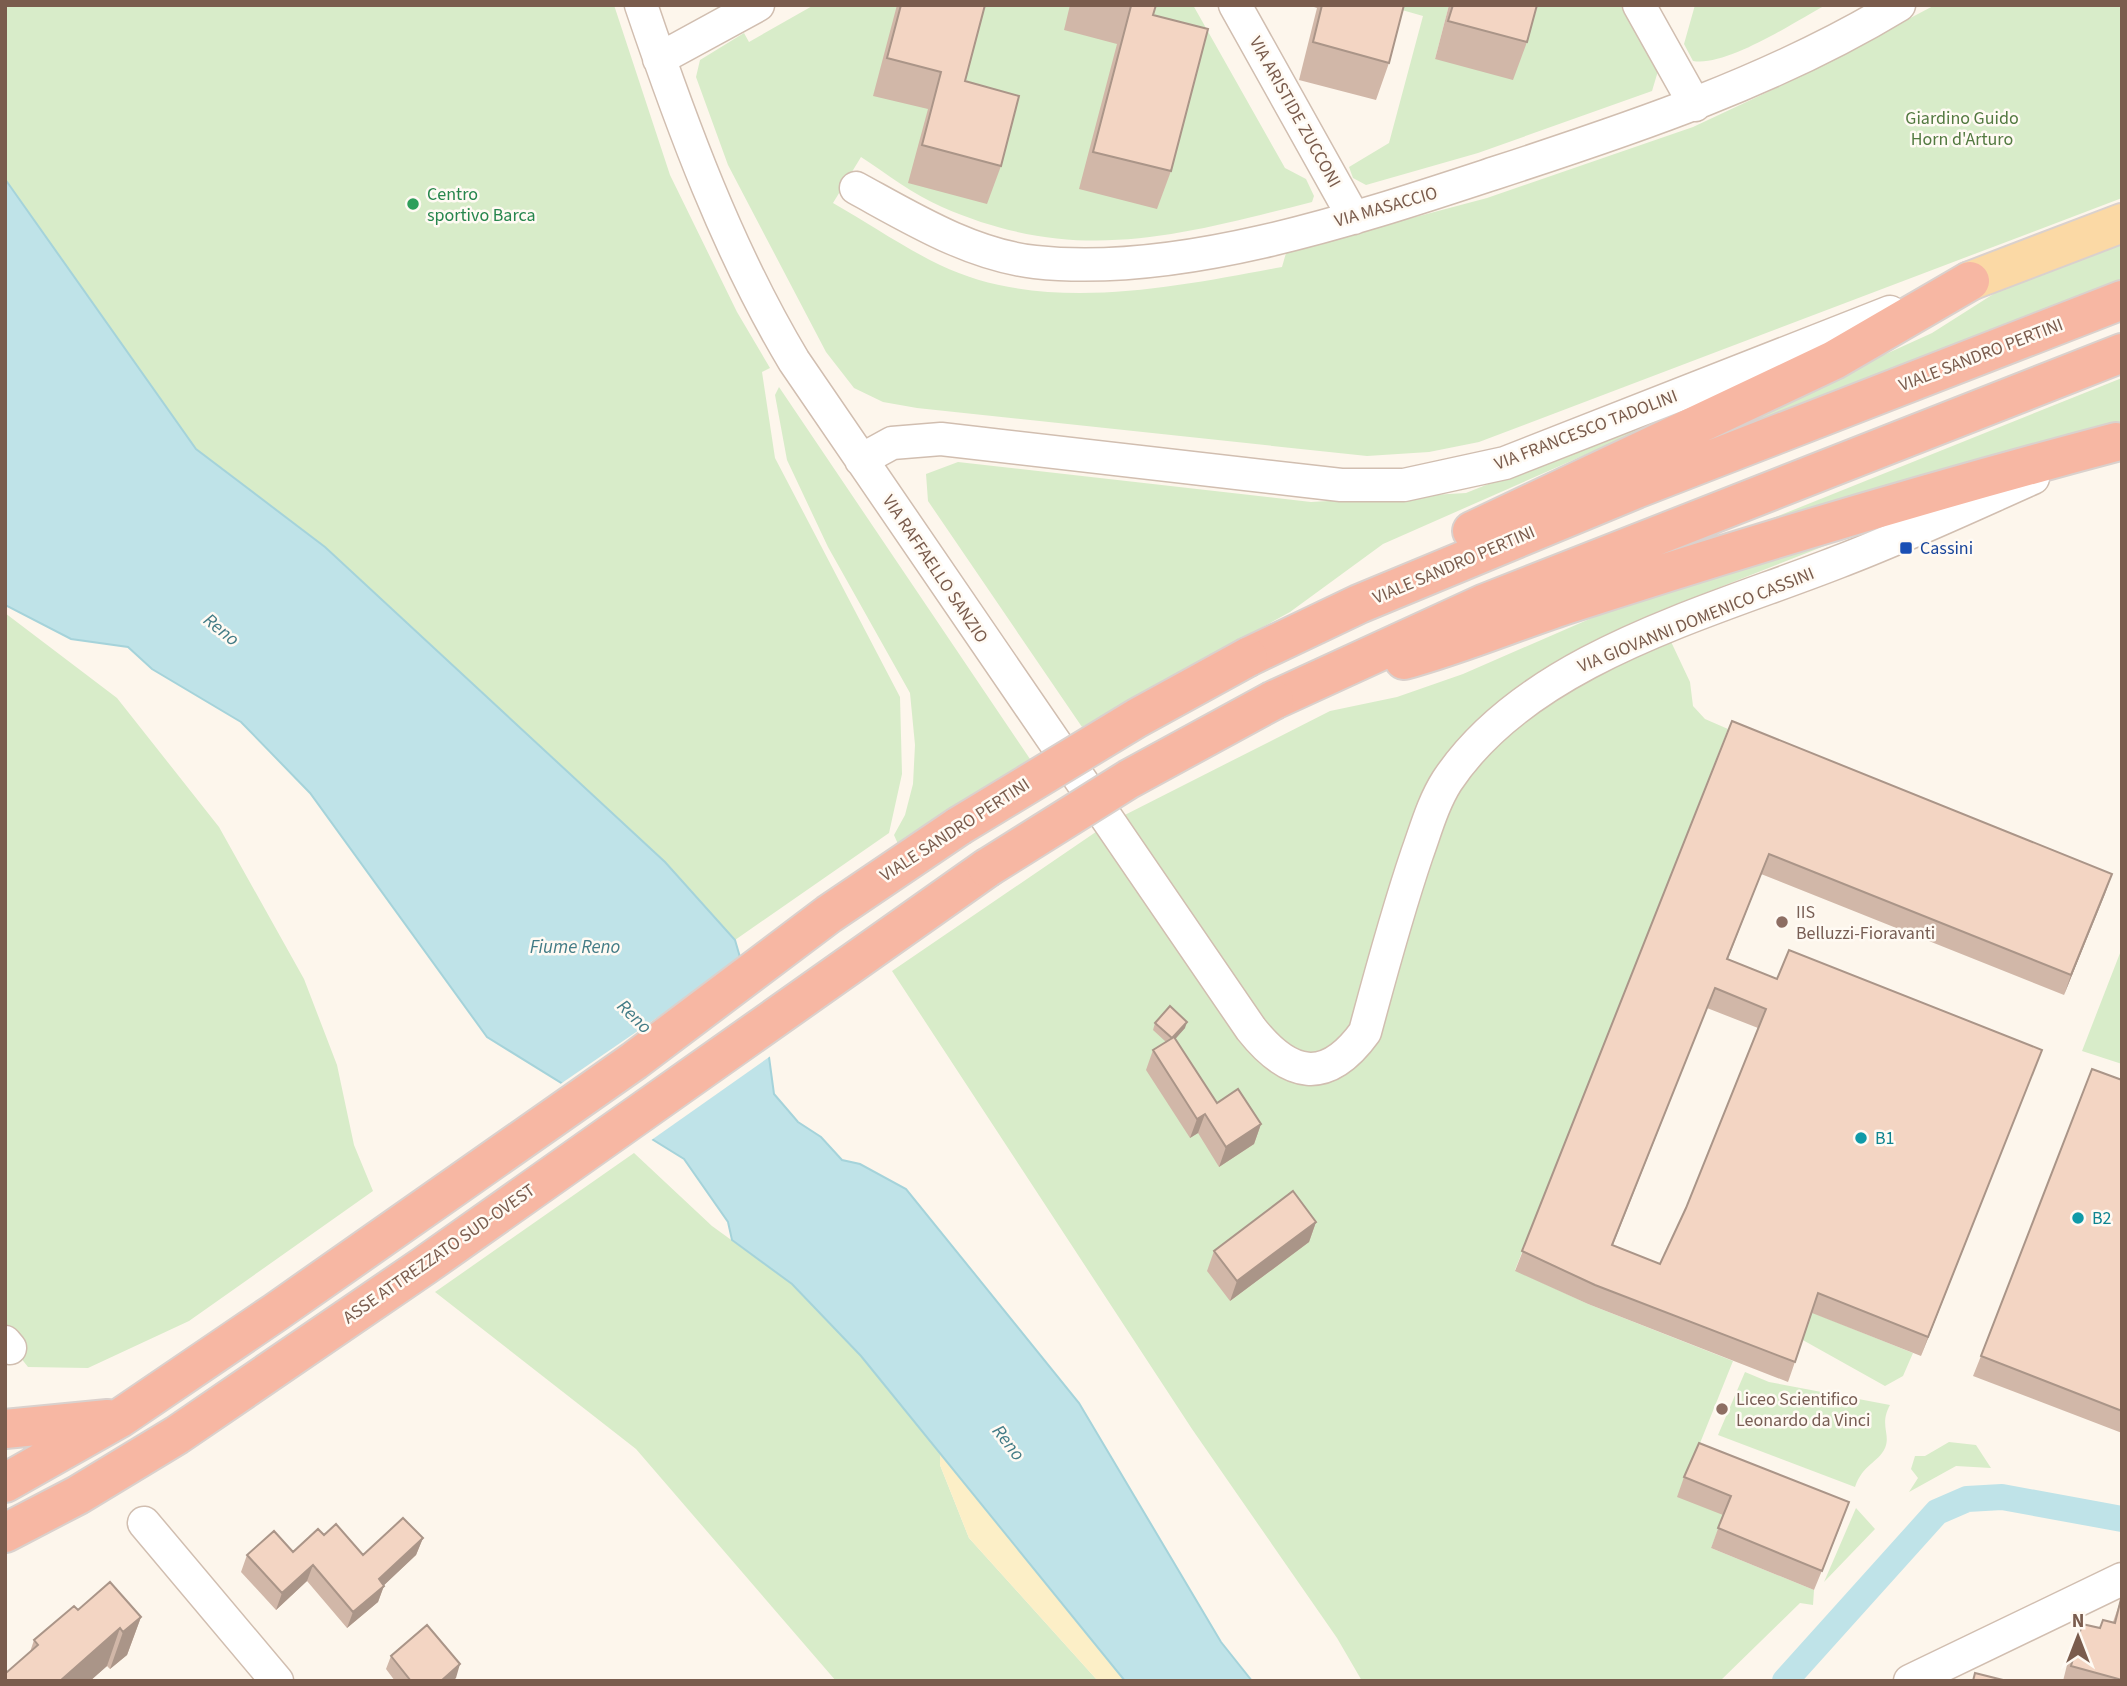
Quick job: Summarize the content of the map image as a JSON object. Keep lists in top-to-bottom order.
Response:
{
  "streets": {
    "highway": ["VIALE SANDRO PERTINI", "ASSE ATTREZZATO SUD-OVEST"],
    "main road": ["VIA FRANCESCO TADOLINI"],
    "street": [
      "VIA ARISTIDE ZUCCONI",
      "VIA MASACCIO",
      "VIA RAFFAELLO SANZIO",
      "VIA GIOVANNI DOMENICO CASSINI"
    ]
  },
  "crossings": [
    ["VIA ARISTIDE ZUCCONI", "VIA MASACCIO"],
    ["VIA FRANCESCO TADOLINI", "VIA RAFFAELLO SANZIO"],
    ["VIA RAFFAELLO SANZIO", "VIA GIOVANNI DOMENICO CASSINI"]
  ],
  "water": ["Reno", "Fiume Reno"],
  "parks": ["Giardino Guido Horn d'Arturo"],
  "places": {
    "other": [
      "Centro sportivo Barca",
      "IIS Belluzzi-Fioravanti",
      "B1",
      "B2",
      "Liceo Scientifico Leonardo da Vinci"
    ],
    "transit": ["Cassini"]
  },
  "north": "top"
}
